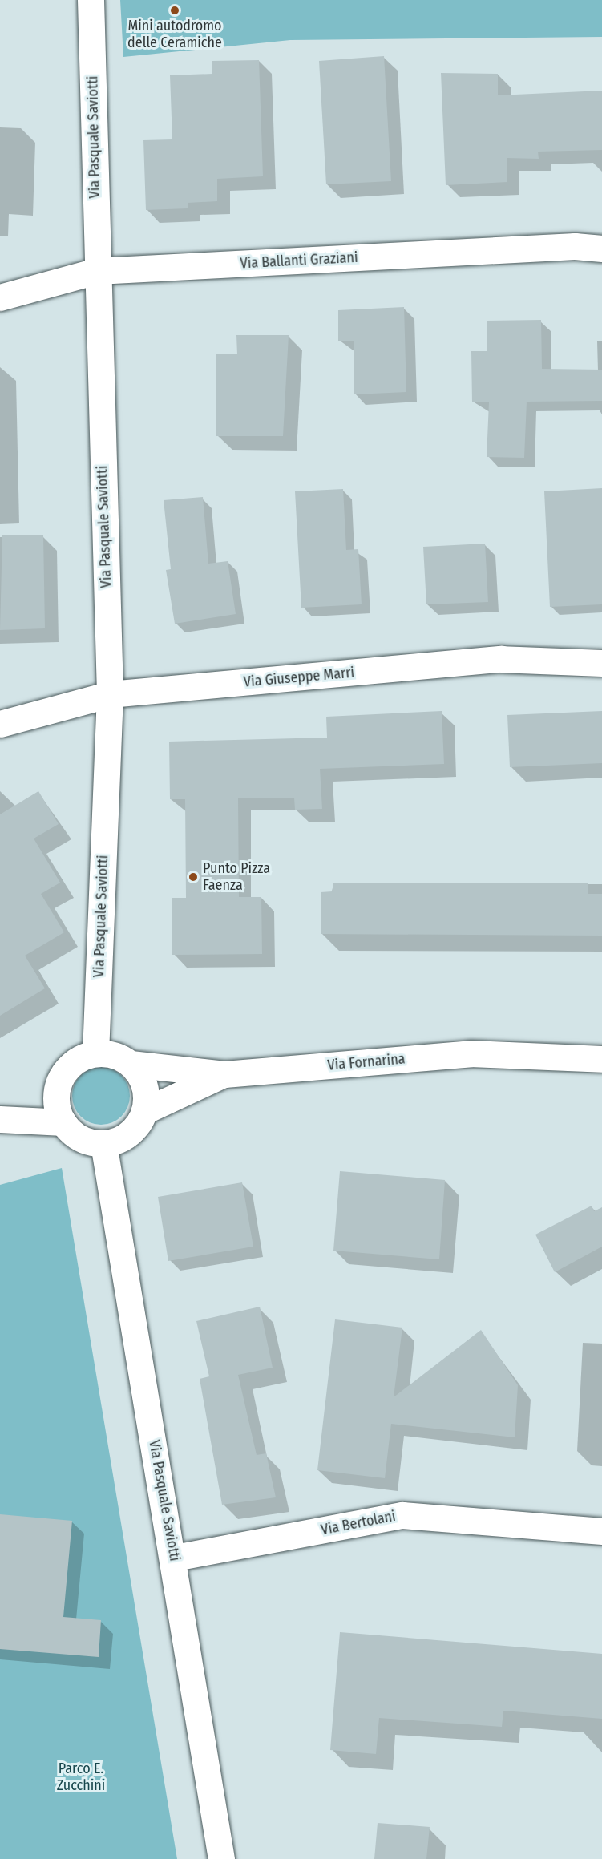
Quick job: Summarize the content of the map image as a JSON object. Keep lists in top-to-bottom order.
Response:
{
  "streets": {
    "street": [
      "Via Pasquale Saviotti",
      "Via Ballanti Graziani",
      "Via Giuseppe Marri",
      "Via Fornarina",
      "Via Bertolani"
    ]
  },
  "crossings": [
    ["Via Pasquale Saviotti", "Via Ballanti Graziani"],
    ["Via Pasquale Saviotti", "Via Giuseppe Marri"],
    ["Via Pasquale Saviotti", "Via Fornarina"],
    ["Via Pasquale Saviotti", "Via Bertolani"]
  ],
  "parks": ["Parco E. Zucchini"],
  "places": ["Mini autodromo delle Ceramiche", "Punto Pizza Faenza"]
}
